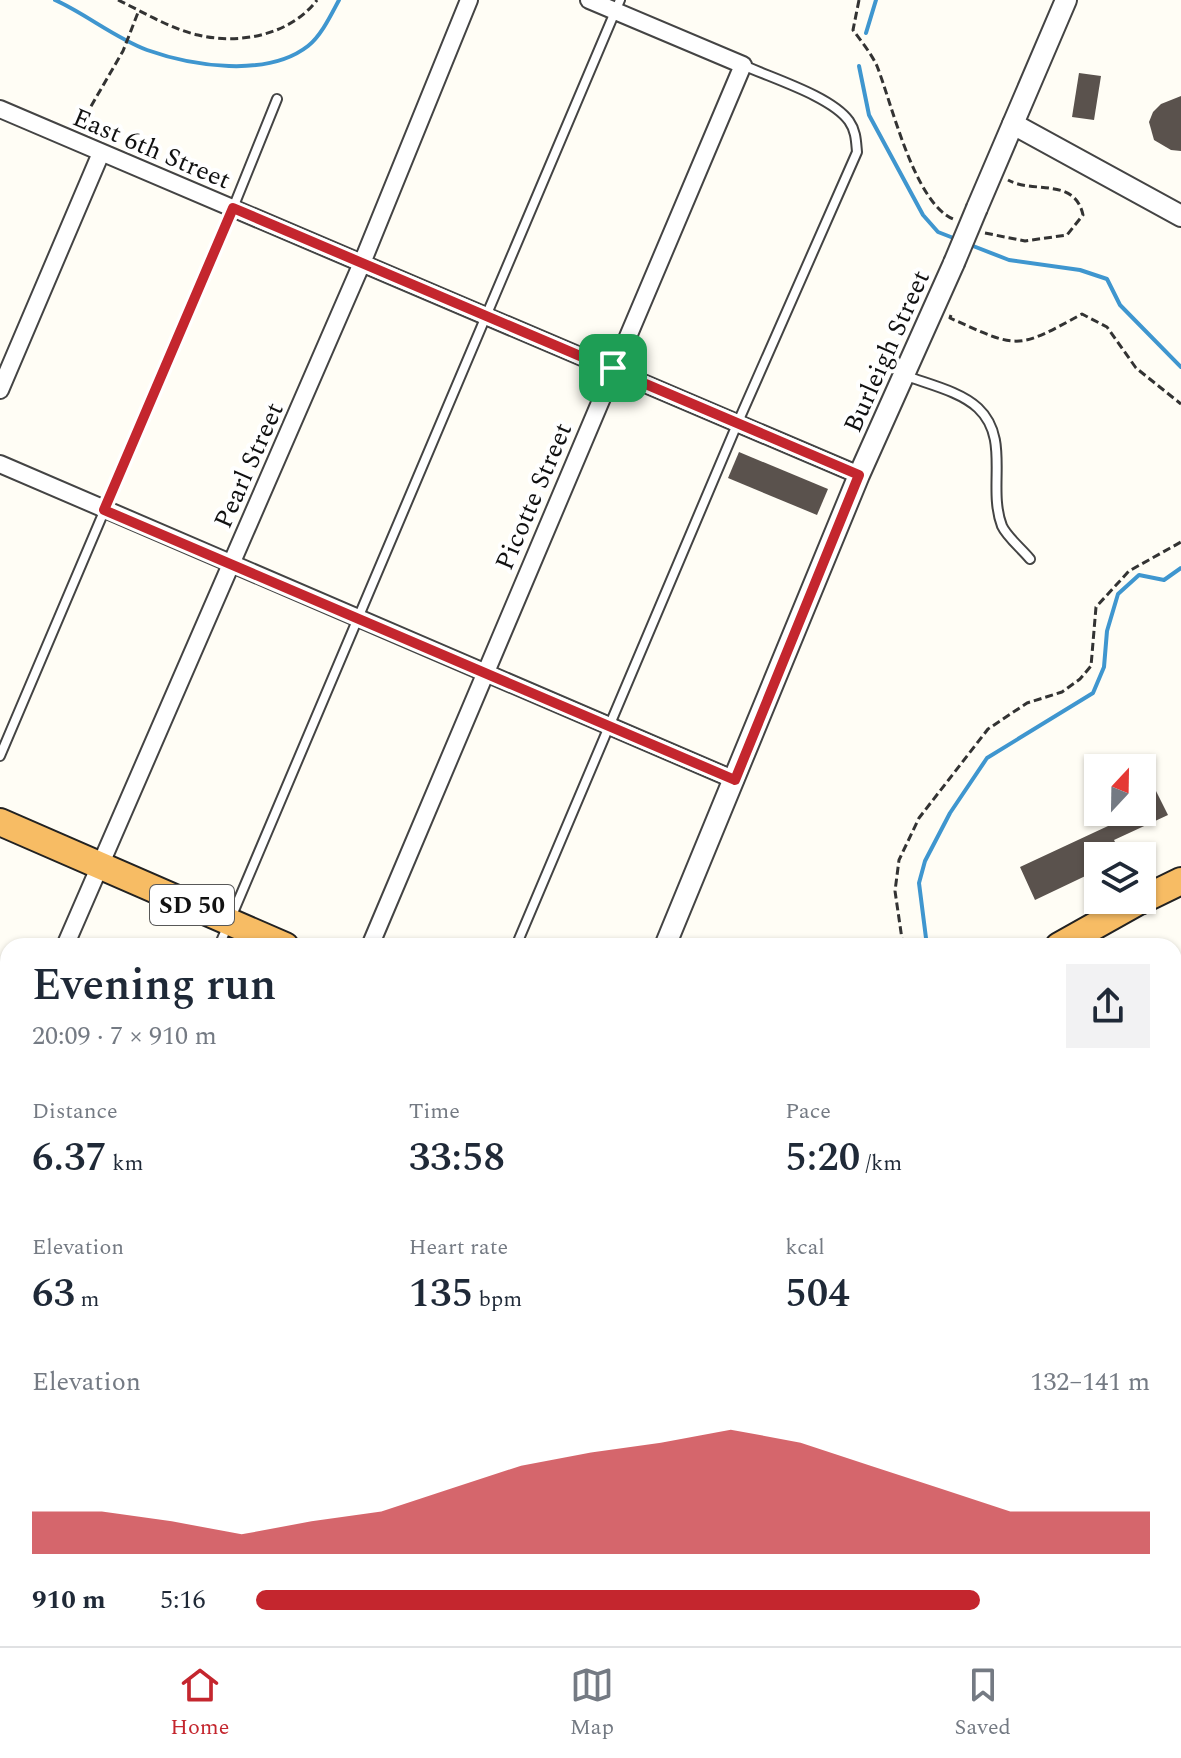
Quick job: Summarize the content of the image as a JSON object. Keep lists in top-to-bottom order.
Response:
{
  "streets": {
    "highway": ["SD 50"],
    "street": [
      "East 6th Street",
      "Burleigh Street",
      "Pearl Street",
      "Picotte Street"
    ]
  },
  "crossings": [
    ["East 6th Street", "Burleigh Street"],
    ["East 6th Street", "Pearl Street"],
    ["East 6th Street", "Picotte Street"],
    ["Pearl Street", "SD 50"]
  ],
  "north": "top",
  "page": {
    "heading": ["Evening run", "20:09 · 7 × 910 m"],
    "stats": [
      ["Distance", "6.37 km"],
      ["Time", "33:58"],
      ["Pace", "5:20 /km"],
      ["Elevation", "63 m"],
      ["Heart rate", "135 bpm"],
      ["kcal", "504"]
    ],
    "chart": ["Elevation", "132–141 m"],
    "list": [
      {
        "name": "910 m",
        "note": "5:16"
      }
    ],
    "tabs": ["Home", "Map", "Saved"]
  }
}
